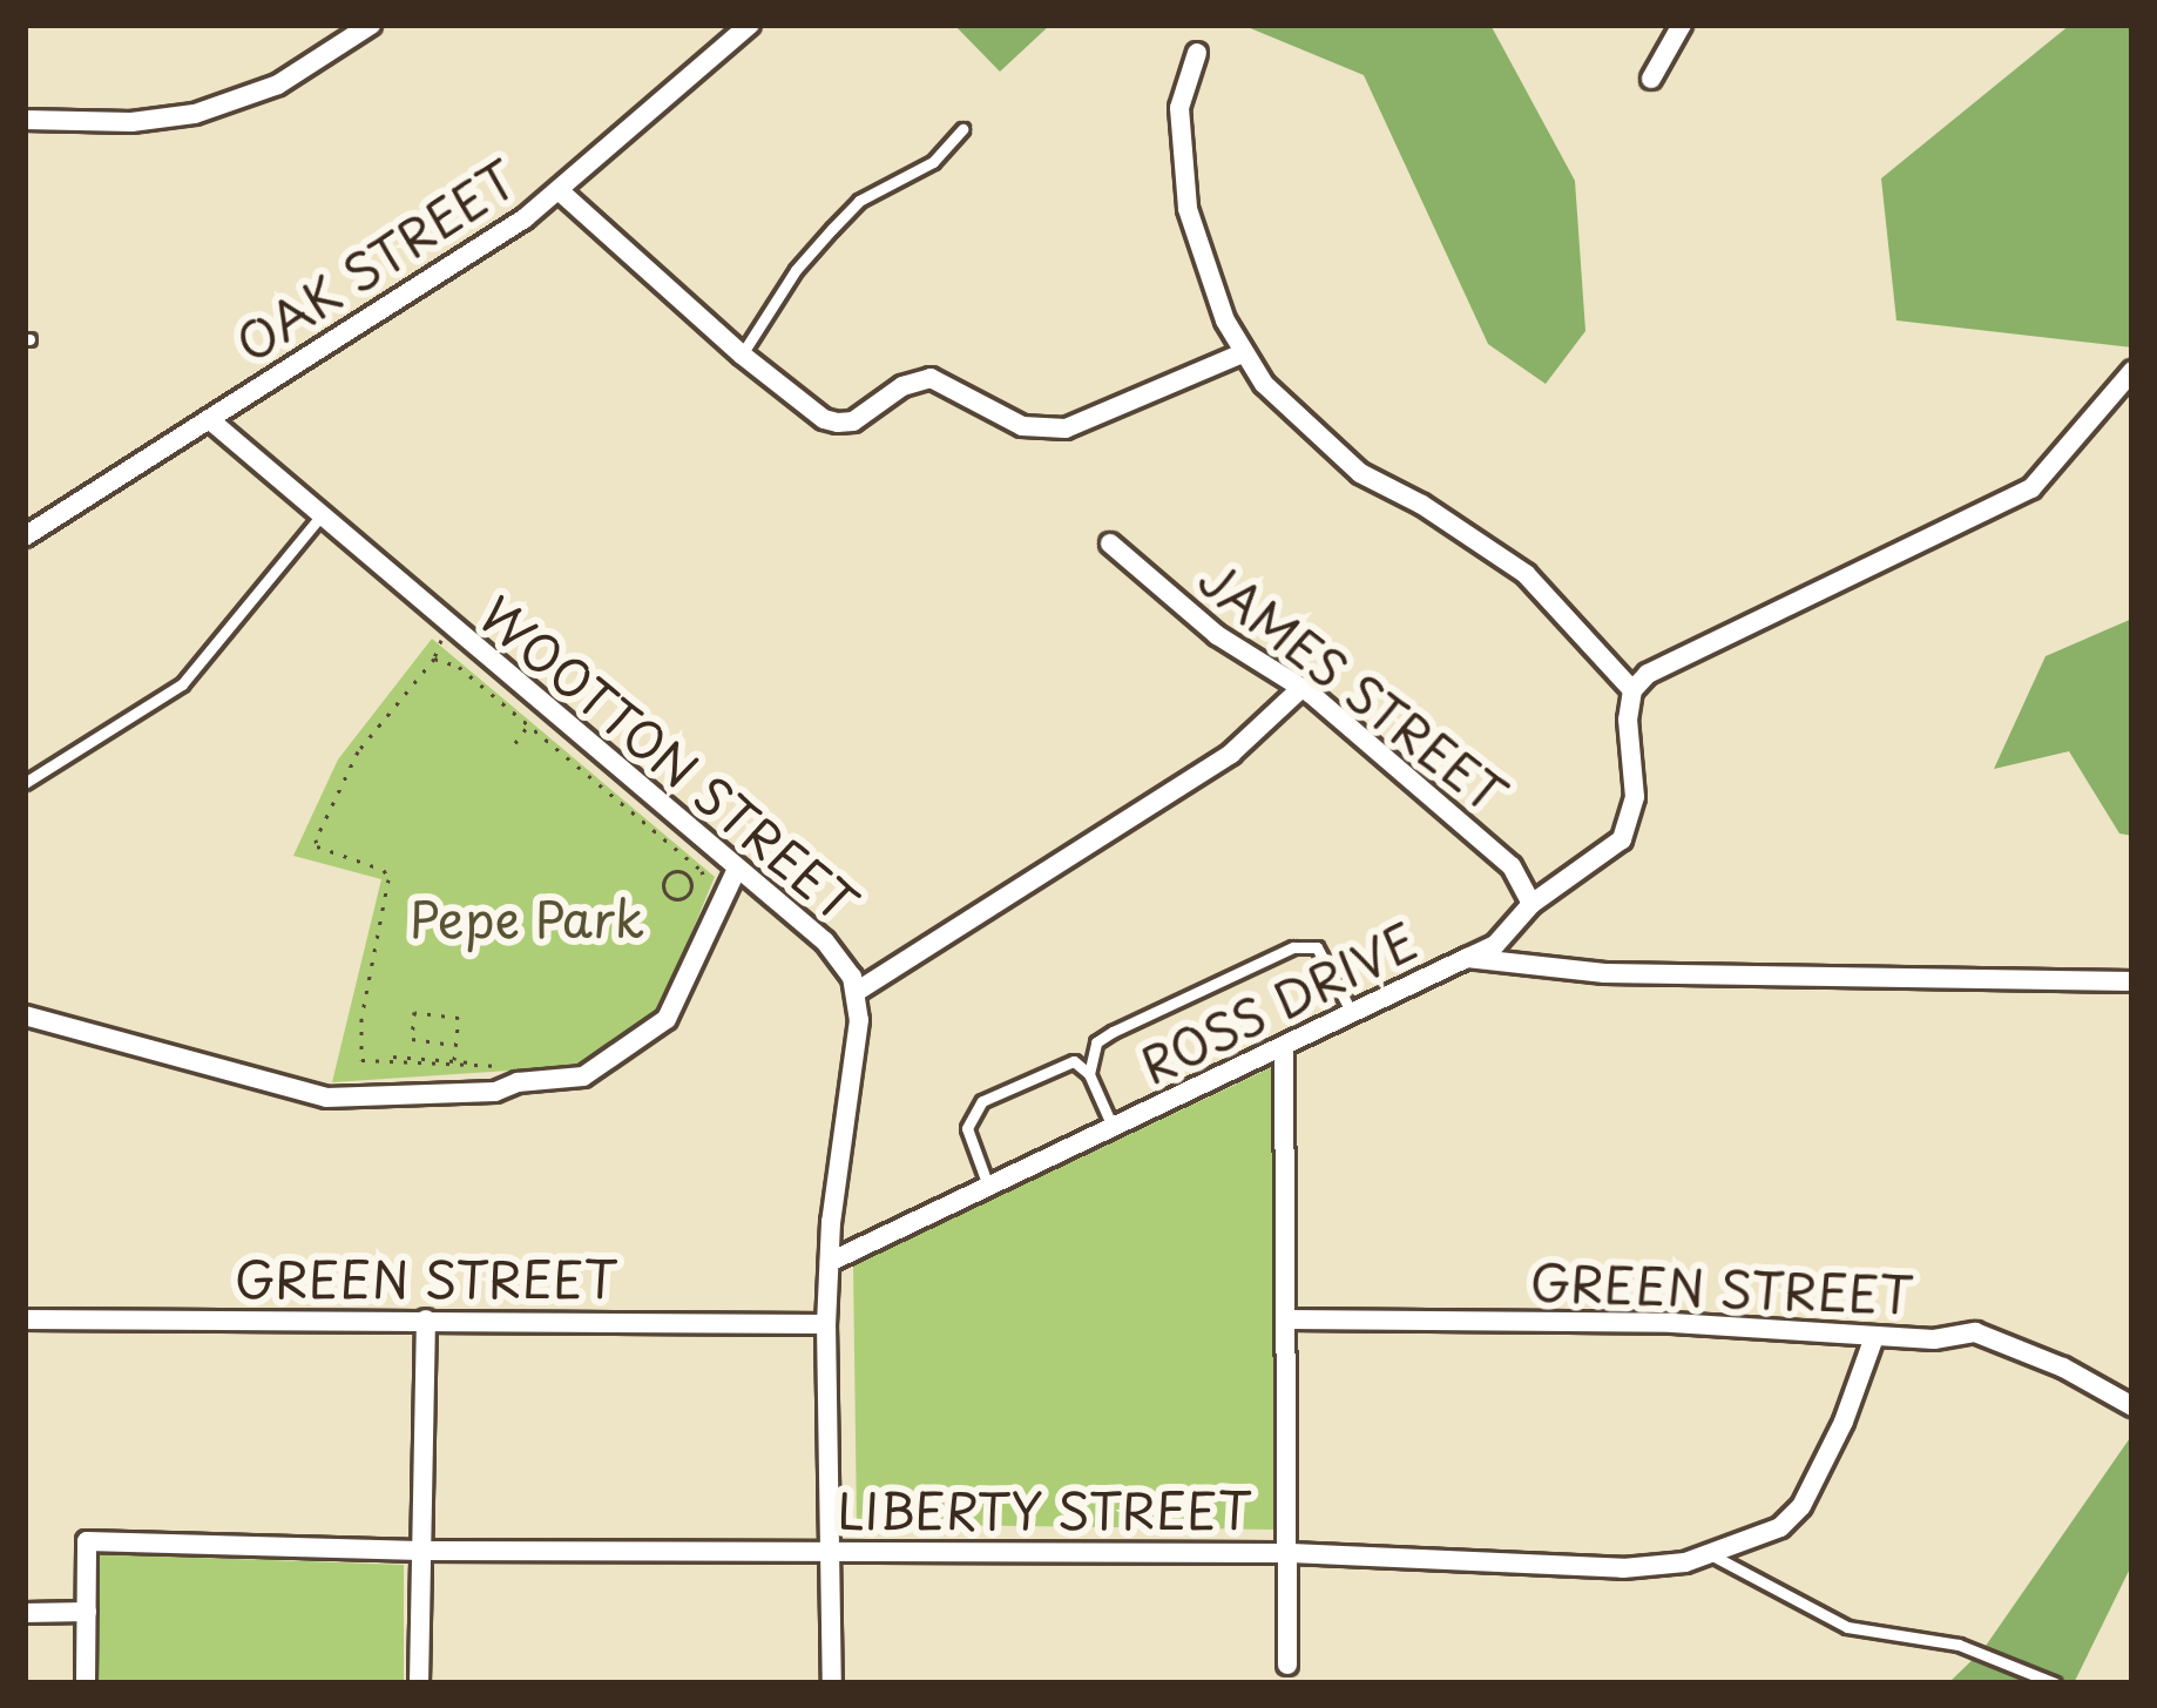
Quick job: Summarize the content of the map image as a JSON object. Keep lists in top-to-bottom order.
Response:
{
  "streets": {
    "street": [
      "OAK STREET",
      "JAMES STREET",
      "WOOTTON STREET",
      "ROSS DRIVE",
      "GREEN STREET",
      "LIBERTY STREET"
    ]
  },
  "crossings": [
    ["OAK STREET", "WOOTTON STREET"],
    ["WOOTTON STREET", "ROSS DRIVE"],
    ["WOOTTON STREET", "GREEN STREET"],
    ["WOOTTON STREET", "LIBERTY STREET"],
    ["GREEN STREET", "LIBERTY STREET"]
  ],
  "parks": ["Pepe Park"]
}
